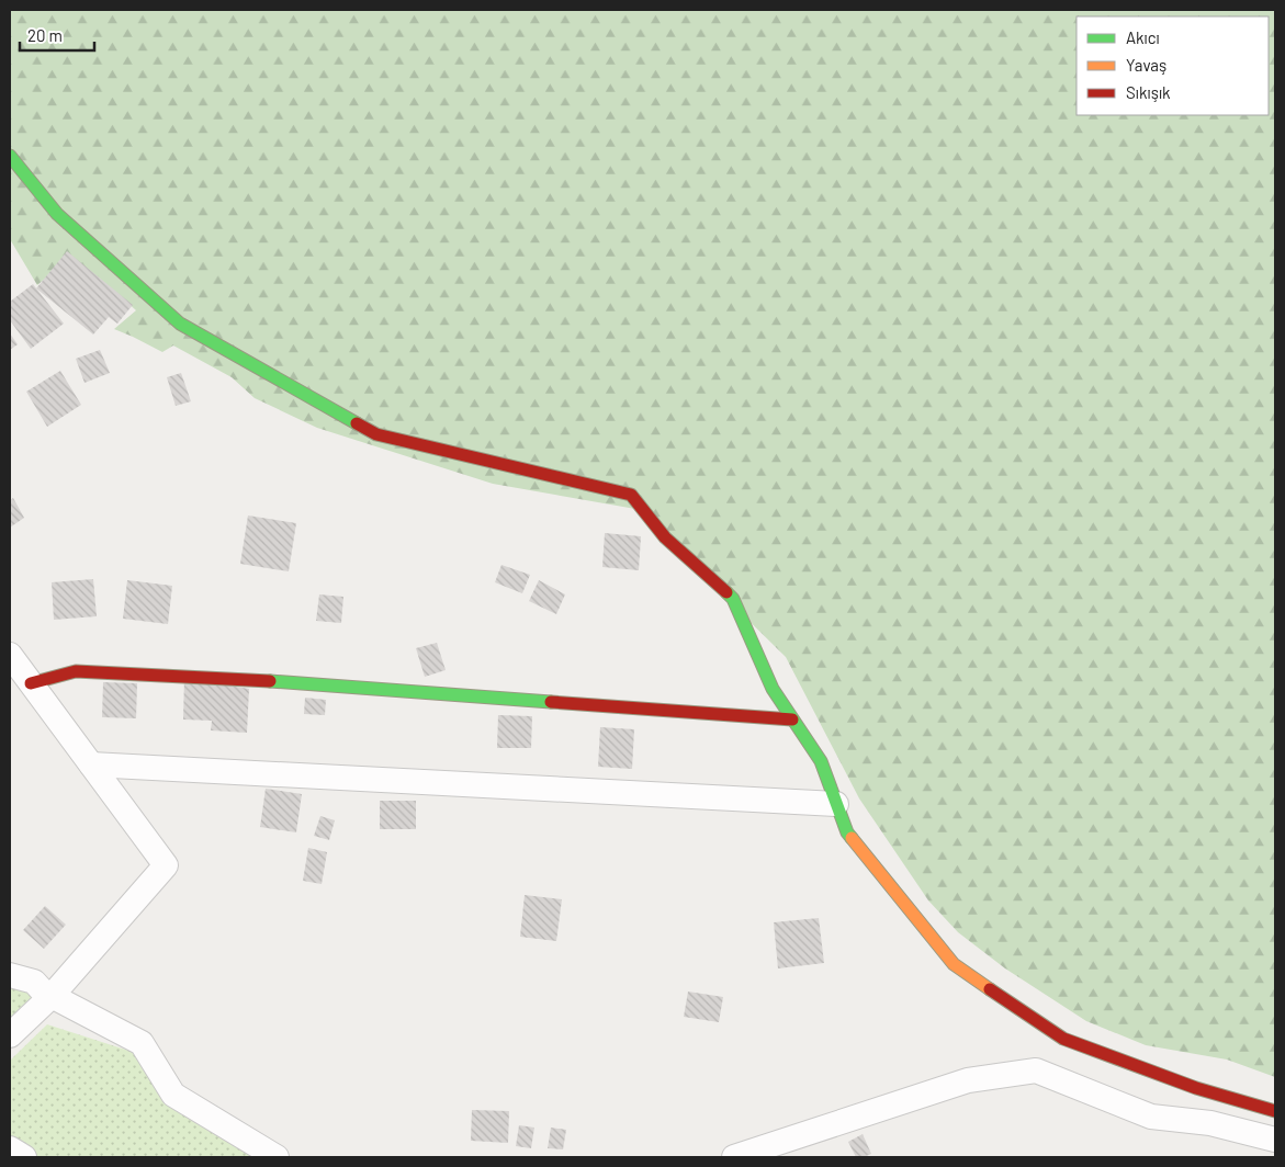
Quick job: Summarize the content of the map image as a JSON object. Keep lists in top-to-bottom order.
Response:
{
  "legend": ["Akıcı", "Yavaş", "Sıkışık"],
  "scale_bar": "20 m"
}
